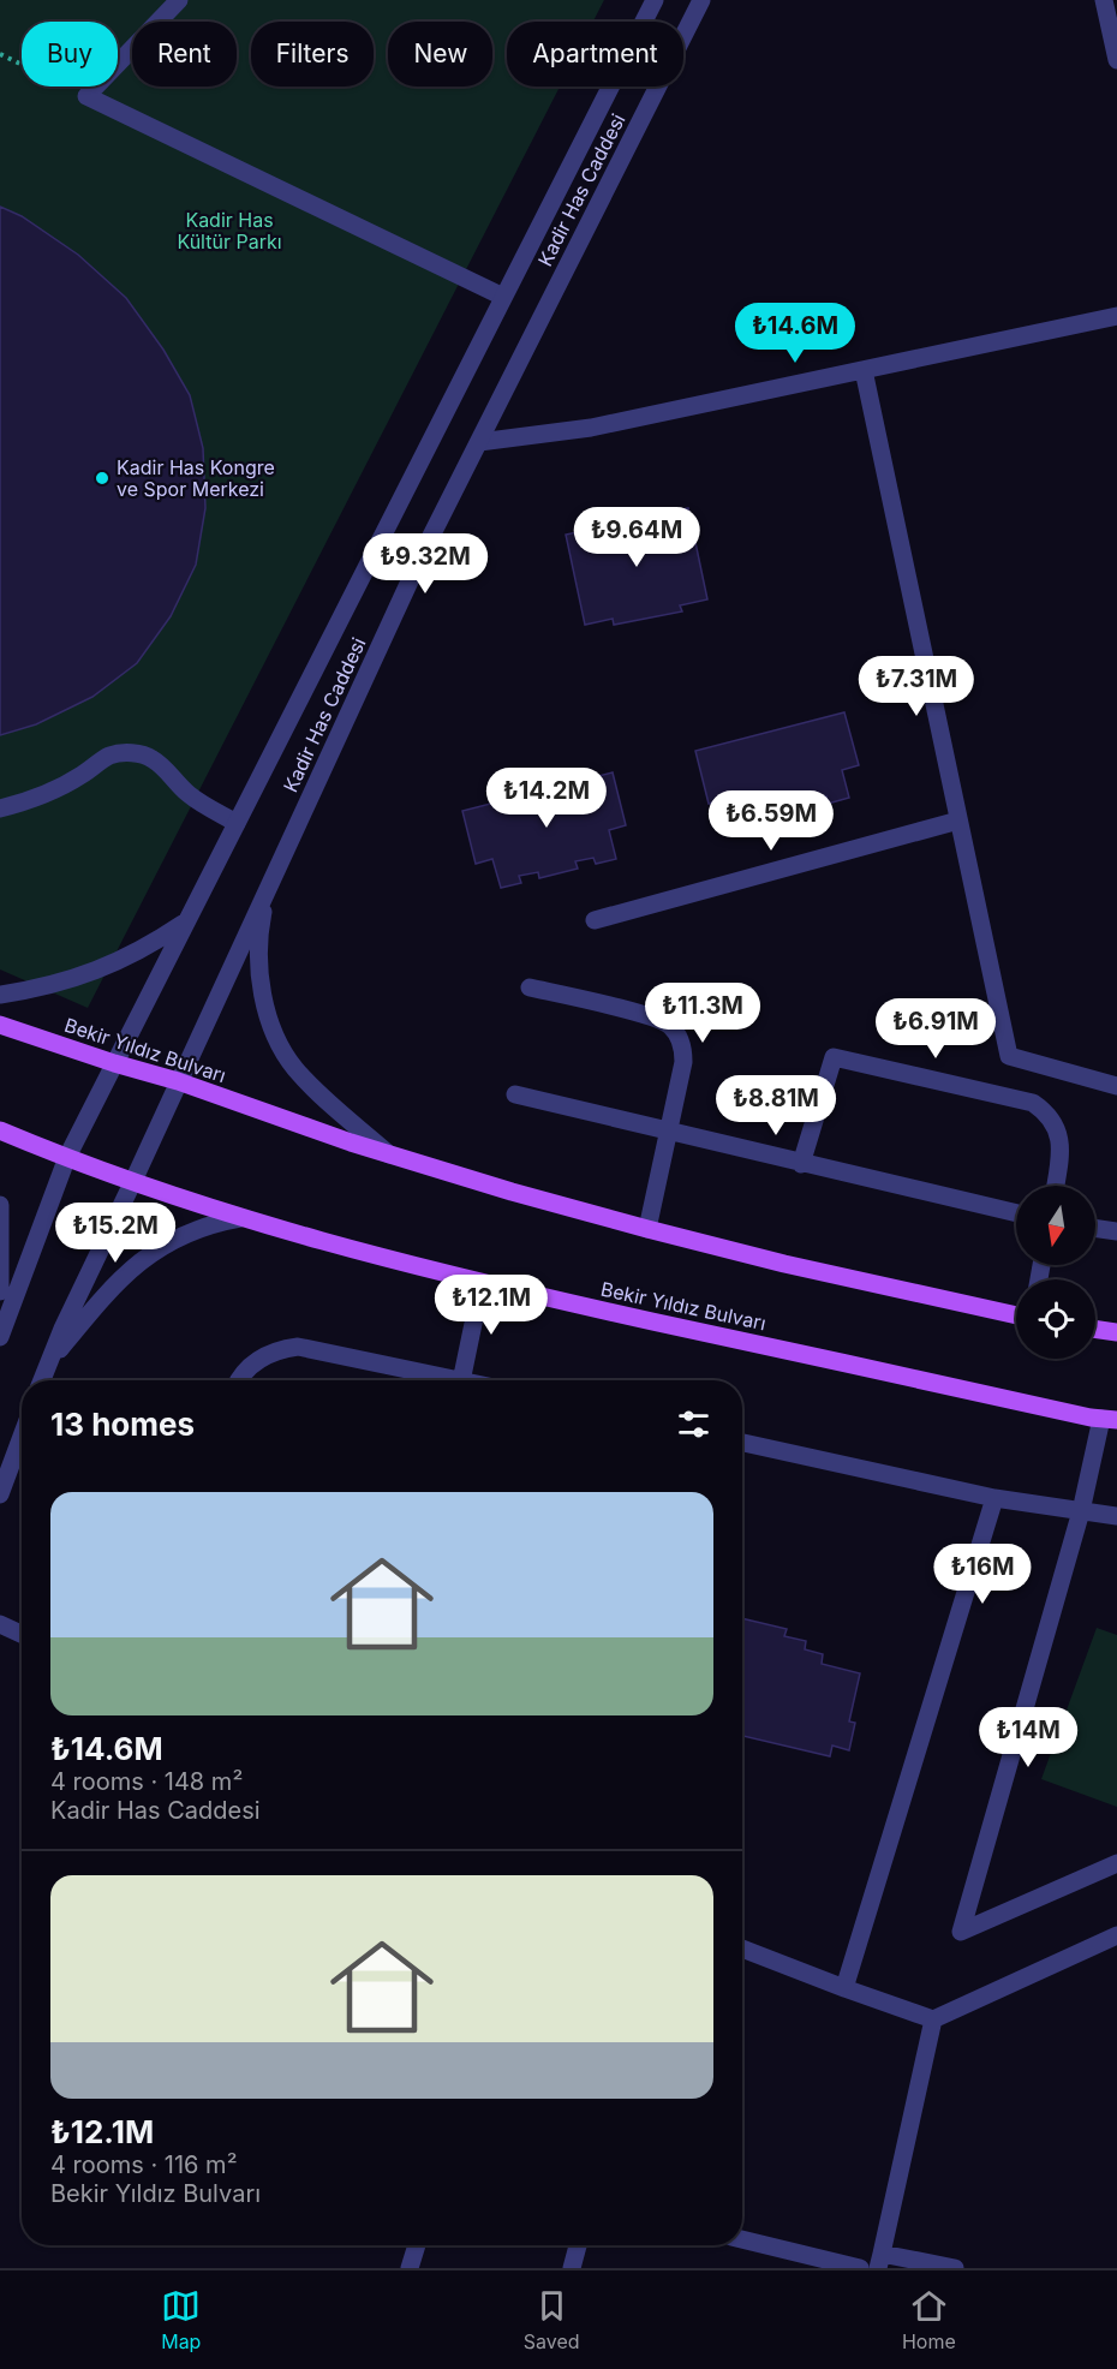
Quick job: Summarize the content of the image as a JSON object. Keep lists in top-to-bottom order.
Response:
{
  "streets": {
    "main road": ["Bekir Yıldız Bulvarı"],
    "street": ["Kadir Has Caddesi"]
  },
  "crossings": [
    ["Kadir Has Caddesi", "Bekir Yıldız Bulvarı"]
  ],
  "parks": ["Kadir Has Kültür Parkı"],
  "places": ["Kadir Has Kongre ve Spor Merkezi"],
  "north": "bottom",
  "page": {
    "chip": [
      "Buy",
      "Rent",
      "Filters",
      "New",
      "Apartment"
    ],
    "price": [
      "₺14.6M",
      "₺9.64M",
      "₺9.32M",
      "₺7.31M",
      "₺14.2M",
      "₺6.59M",
      "₺11.3M",
      "₺6.91M",
      "₺8.81M",
      "₺15.2M",
      "₺12.1M",
      "₺16M",
      "₺14M"
    ],
    "heading": "13 homes",
    "list": [
      {
        "name": "₺14.6M",
        "note": "4 rooms · 148 m² · Kadir Has Caddesi"
      },
      {
        "name": "₺12.1M",
        "note": "4 rooms · 116 m² · Bekir Yıldız Bulvarı"
      }
    ],
    "tabs": ["Map", "Saved", "Home"]
  }
}
